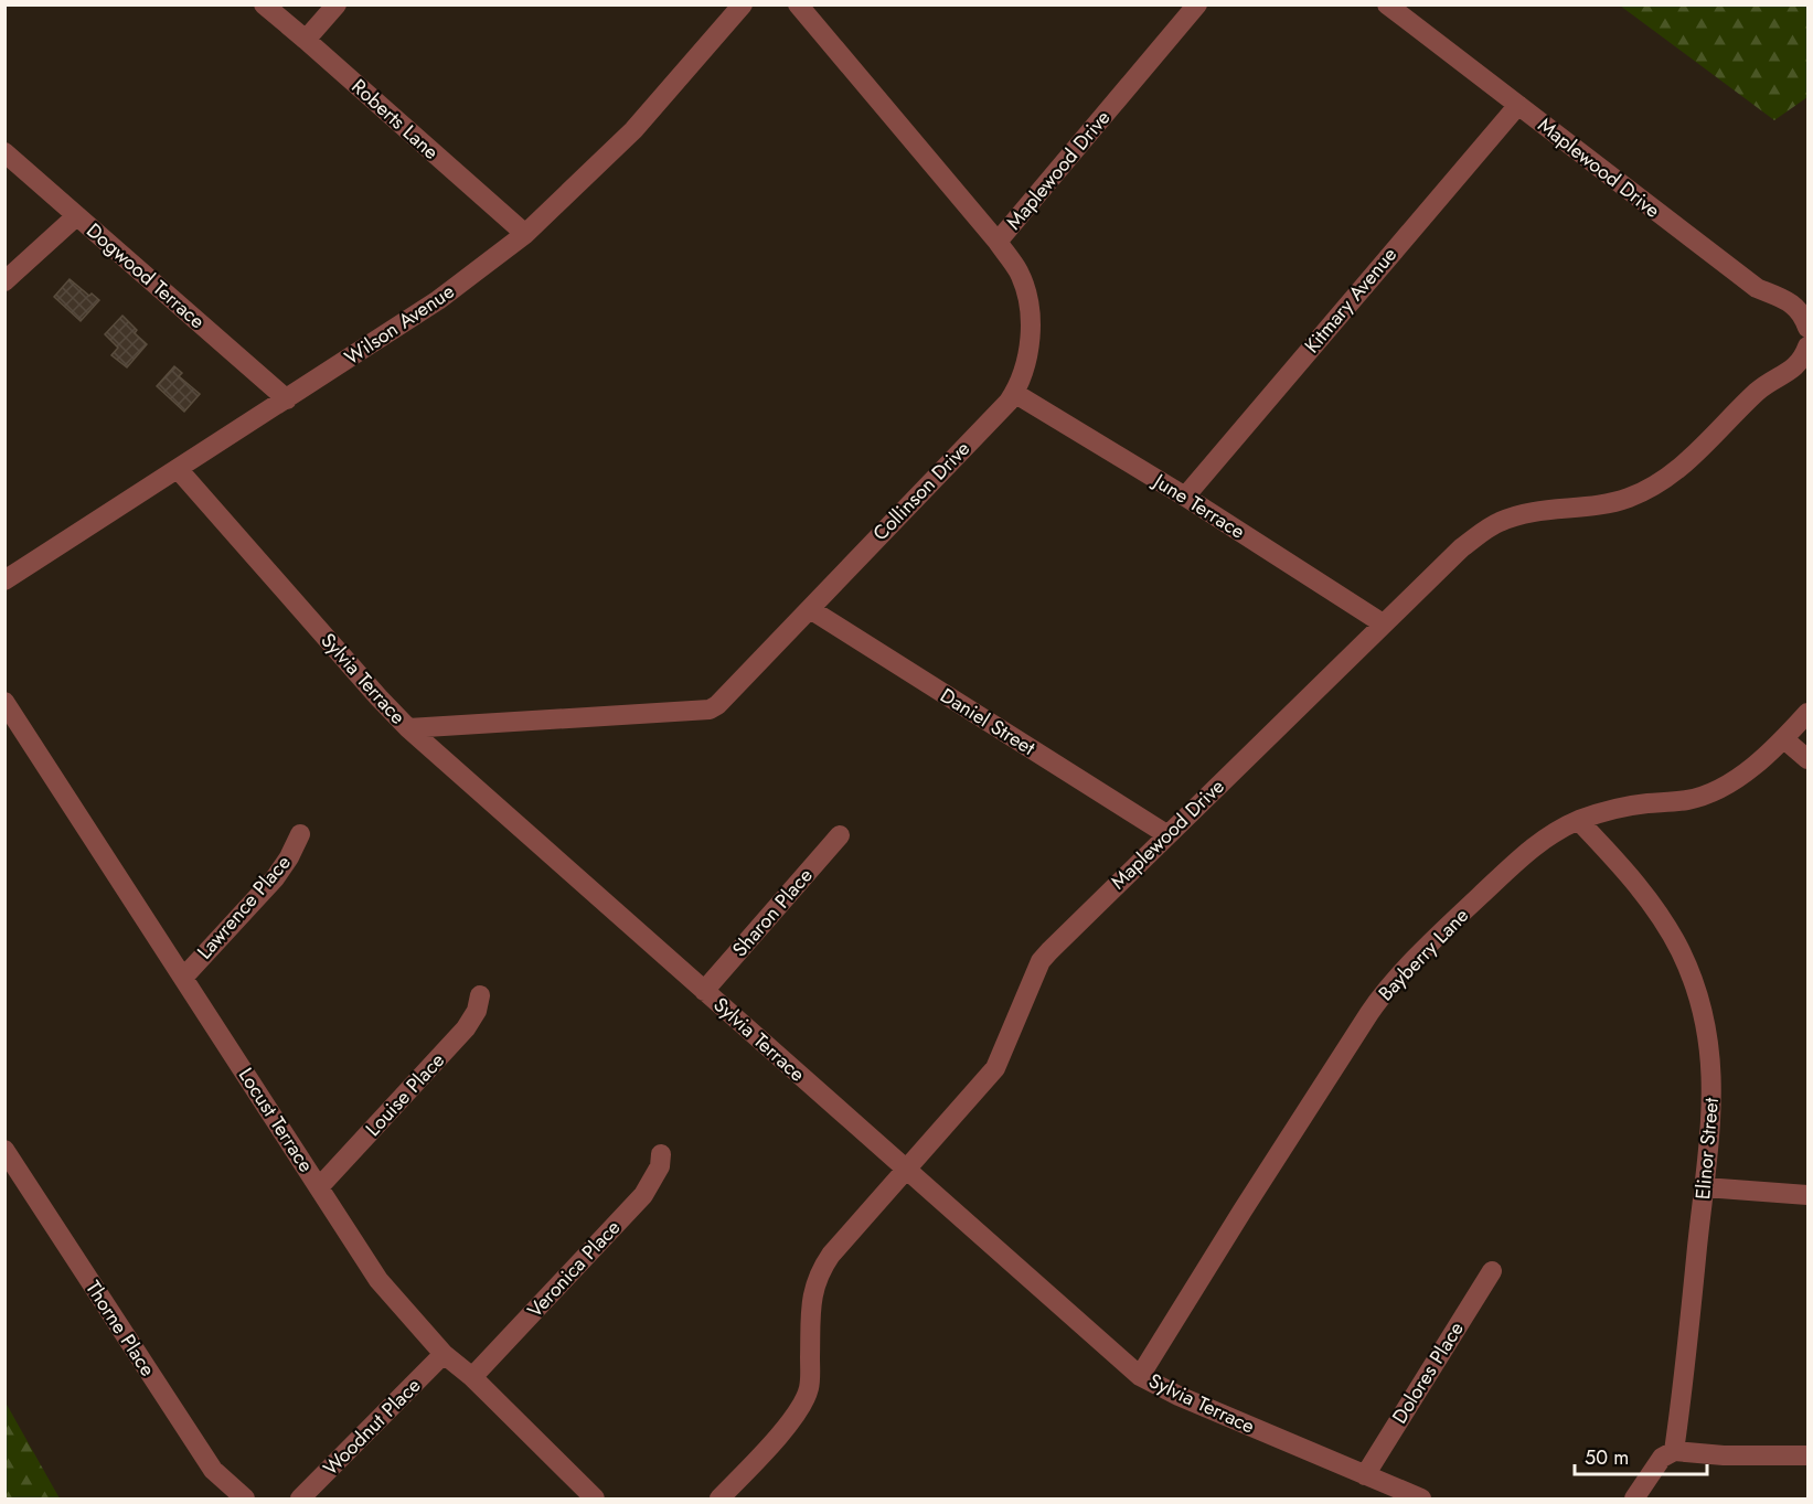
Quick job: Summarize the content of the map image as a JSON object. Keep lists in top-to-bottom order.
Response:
{
  "streets": {
    "street": [
      "Roberts Lane",
      "Maplewood Drive",
      "Dogwood Terrace",
      "Kitmary Avenue",
      "Wilson Avenue",
      "Collinson Drive",
      "June Terrace",
      "Sylvia Terrace",
      "Daniel Street",
      "Lawrence Place",
      "Sharon Place",
      "Bayberry Lane",
      "Louise Place",
      "Locust Terrace",
      "Elinor Street",
      "Veronica Place",
      "Thorne Place",
      "Dolores Place",
      "Woodnut Place"
    ]
  },
  "crossings": [
    ["Roberts Lane", "Wilson Avenue"],
    ["Maplewood Drive", "Kitmary Avenue"],
    ["Maplewood Drive", "Collinson Drive"],
    ["Maplewood Drive", "June Terrace"],
    ["Maplewood Drive", "Sylvia Terrace"],
    ["Maplewood Drive", "Daniel Street"],
    ["Dogwood Terrace", "Wilson Avenue"],
    ["Kitmary Avenue", "June Terrace"],
    ["Wilson Avenue", "Sylvia Terrace"],
    ["Collinson Drive", "June Terrace"],
    ["Collinson Drive", "Sylvia Terrace"],
    ["Collinson Drive", "Daniel Street"],
    ["Sylvia Terrace", "Sharon Place"],
    ["Sylvia Terrace", "Bayberry Lane"],
    ["Sylvia Terrace", "Dolores Place"],
    ["Lawrence Place", "Locust Terrace"],
    ["Bayberry Lane", "Elinor Street"],
    ["Louise Place", "Locust Terrace"],
    ["Locust Terrace", "Veronica Place"],
    ["Locust Terrace", "Woodnut Place"]
  ],
  "scale_bar": "50 m"
}
